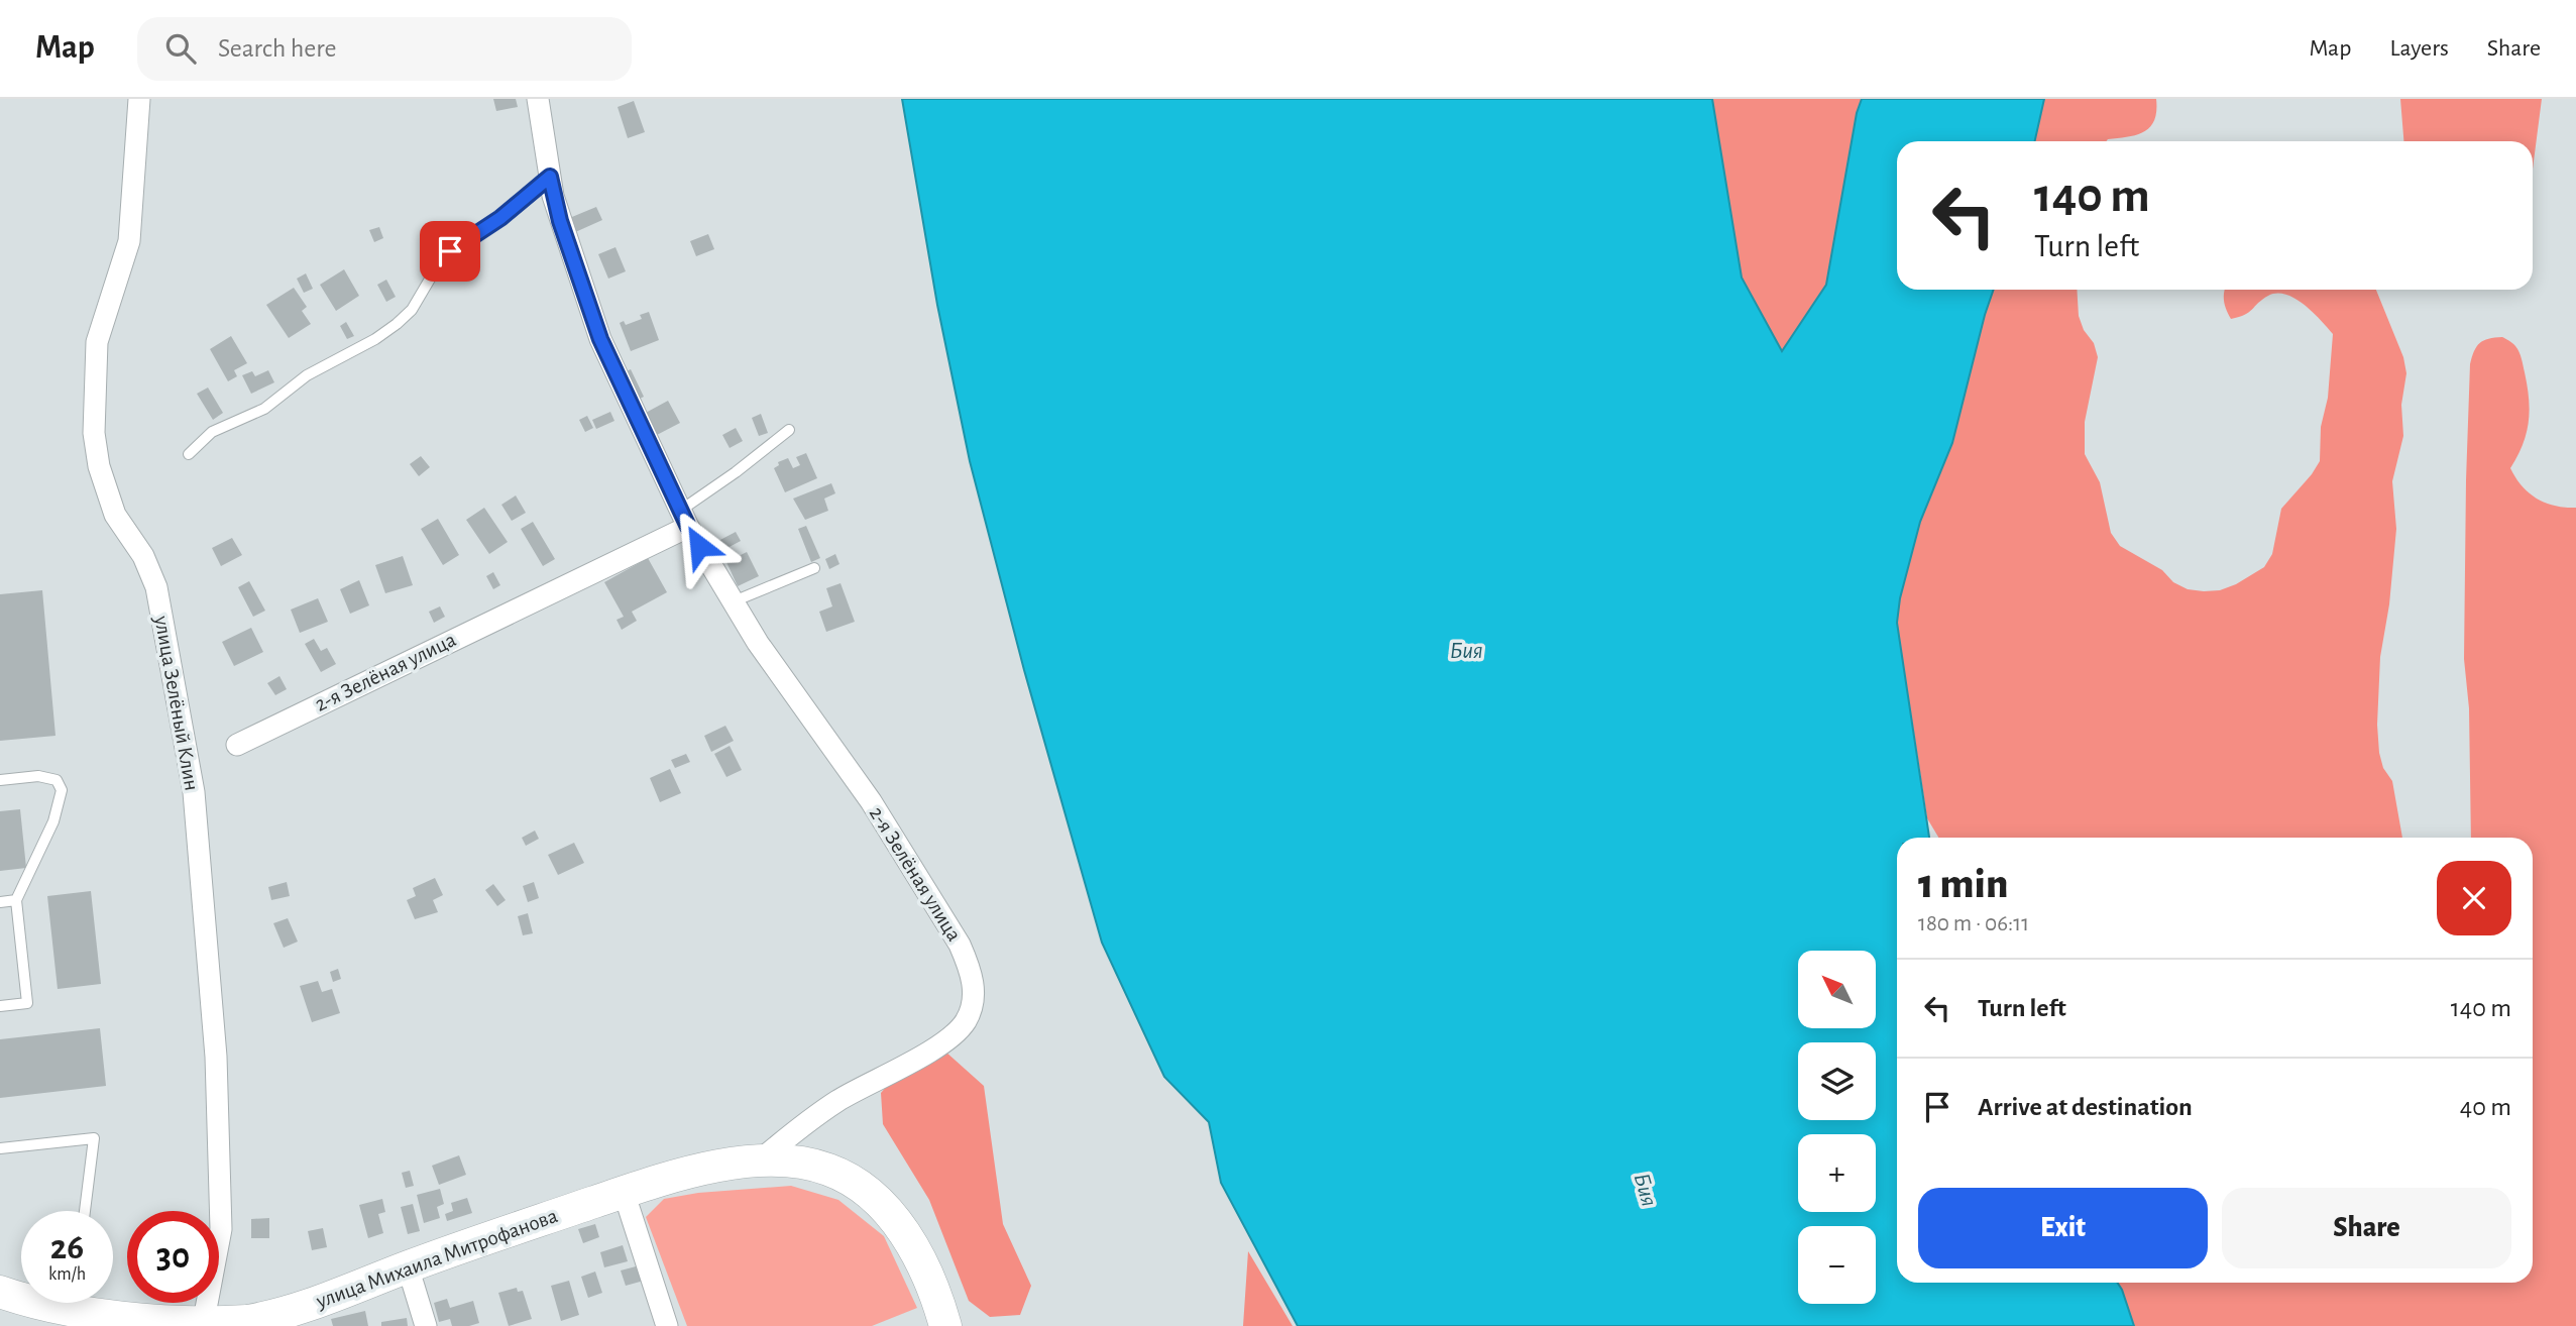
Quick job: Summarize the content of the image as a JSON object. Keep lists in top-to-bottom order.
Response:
{
  "streets": {
    "main road": ["улица Михаила Митрофанова"],
    "street": ["2-я Зелёная улица", "улица Зелёный Клин"]
  },
  "crossings": [
    ["2-я Зелёная улица", "улица Михаила Митрофанова"],
    ["улица Зелёный Клин", "улица Михаила Митрофанова"]
  ],
  "water": ["Бия"],
  "north": "top left",
  "page": {
    "header": "Map",
    "search": "Search here",
    "nav": ["Map", "Layers", "Share"],
    "turn": ["140 m", "Turn left"],
    "heading": ["1 min", "180 m · 06:11"],
    "map_buttons": ["+", "−"],
    "list": [
      {
        "name": "Turn left",
        "value": "140 m"
      },
      {
        "name": "Arrive at destination",
        "value": "40 m"
      }
    ],
    "buttons": ["Exit", "Share"],
    "speed": "26 km/h",
    "limit": "30"
  }
}
